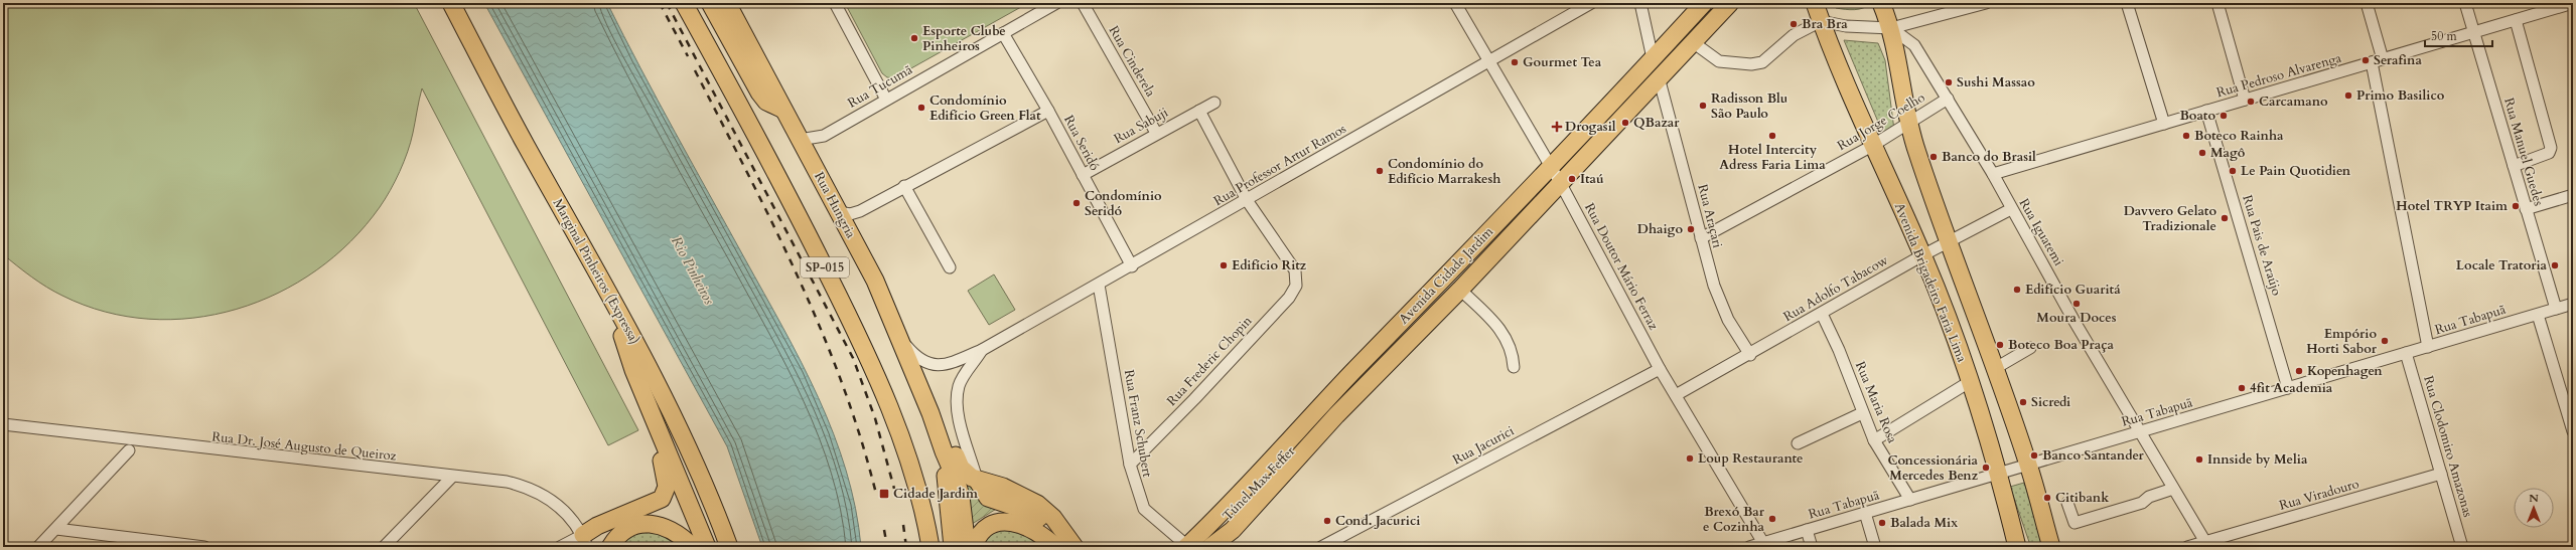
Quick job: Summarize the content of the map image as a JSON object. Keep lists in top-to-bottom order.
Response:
{
  "streets": {
    "highway": [
      "Rua Hungria",
      "SP-015",
      "Marginal Pinheiros (Expressa)",
      "Avenida Cidade Jardim",
      "Avenida Brigadeiro Faria Lima",
      "Túnel Max Feffer"
    ],
    "street": [
      "Rua Cinderela",
      "Rua Pedroso Alvarenga",
      "Rua Tucumã",
      "Rua Jorge Coelho",
      "Rua Sabuji",
      "Rua Seridó",
      "Rua Manuel Guedes",
      "Rua Professor Artur Ramos",
      "Rua Araçari",
      "Rua Iguatemi",
      "Rua Pais de Araújo",
      "Rua Doutor Mário Ferraz",
      "Rua Adolfo Tabacow",
      "Rua Tabapuã",
      "Rua Frederic Chopin",
      "Rua Maria Rosa",
      "Rua Franz Schubert",
      "Rua Jacurici",
      "Rua Dr. José Augusto de Queiroz",
      "Rua Clodomiro Amazonas",
      "Rua Viradouro"
    ]
  },
  "crossings": [
    ["Rua Cinderela", "Rua Sabuji"],
    ["Rua Pedroso Alvarenga", "Rua Manuel Guedes"],
    ["Rua Pedroso Alvarenga", "Rua Iguatemi"],
    ["Rua Pedroso Alvarenga", "Rua Pais de Araújo"],
    ["Rua Tucumã", "Rua Seridó"],
    ["Rua Tucumã", "Rua Hungria"],
    ["Rua Jorge Coelho", "Rua Araçari"],
    ["Rua Jorge Coelho", "Rua Iguatemi"],
    ["Rua Jorge Coelho", "Avenida Brigadeiro Faria Lima"],
    ["Rua Sabuji", "Rua Seridó"],
    ["Rua Seridó", "Rua Professor Artur Ramos"],
    ["Rua Manuel Guedes", "Rua Tabapuã"],
    ["Rua Professor Artur Ramos", "Rua Hungria"],
    ["Rua Professor Artur Ramos", "Rua Doutor Mário Ferraz"],
    ["Rua Professor Artur Ramos", "Rua Frederic Chopin"],
    ["Rua Professor Artur Ramos", "Rua Franz Schubert"],
    ["Rua Araçari", "Avenida Cidade Jardim"],
    ["Rua Araçari", "Rua Adolfo Tabacow"],
    ["Rua Iguatemi", "Avenida Brigadeiro Faria Lima"],
    ["Rua Iguatemi", "Rua Adolfo Tabacow"],
    ["Rua Iguatemi", "Rua Tabapuã"],
    ["Rua Iguatemi", "Rua Viradouro"],
    ["Rua Pais de Araújo", "Rua Tabapuã"],
    ["Rua Doutor Mário Ferraz", "Avenida Cidade Jardim"],
    ["Rua Doutor Mário Ferraz", "Rua Adolfo Tabacow"],
    ["Rua Doutor Mário Ferraz", "Rua Tabapuã"],
    ["Rua Doutor Mário Ferraz", "Rua Jacurici"],
    ["Avenida Cidade Jardim", "Rua Franz Schubert"],
    ["Avenida Cidade Jardim", "Túnel Max Feffer"],
    ["Avenida Brigadeiro Faria Lima", "Rua Adolfo Tabacow"],
    ["Avenida Brigadeiro Faria Lima", "Rua Tabapuã"],
    ["Rua Adolfo Tabacow", "Rua Maria Rosa"],
    ["Rua Tabapuã", "Rua Maria Rosa"],
    ["Rua Tabapuã", "Rua Clodomiro Amazonas"],
    ["Rua Frederic Chopin", "Rua Franz Schubert"],
    ["Rua Franz Schubert", "Túnel Max Feffer"],
    ["Rua Clodomiro Amazonas", "Rua Viradouro"]
  ],
  "water": ["Rio Pinheiros"],
  "places": {
    "other": [
      "Bra Bra",
      "Esporte Clube Pinheiros",
      "Serafina",
      "Gourmet Tea",
      "Sushi Massao",
      "Primo Basilico",
      "Carcamano",
      "Radisson Blu São Paulo",
      "Condomínio Edifício Green Flat",
      "Boato",
      "QBazar",
      "Hotel Intercity Adress Faria Lima",
      "Boteco Rainha",
      "Magô",
      "Banco do Brasil",
      "Condomínio do Edifício Marrakesh",
      "Le Pain Quotidien",
      "Itaú",
      "Condomínio Seridó",
      "Hotel TRYP Itaim",
      "Davvero Gelato Tradizionale",
      "Dhaigo",
      "Edifício Ritz",
      "Locale Tratoria",
      "Edifício Guaritá",
      "Moura Doces",
      "Empório Horti Sabor",
      "Boteco Boa Praça",
      "Kopenhagen",
      "4fit Academia",
      "Sicredi",
      "Banco Santander",
      "Loup Restaurante",
      "Innside by Melia",
      "Concessionária Mercedes Benz",
      "Citibank",
      "Brexó Bar e Cozinha",
      "Cond. Jacurici",
      "Balada Mix"
    ],
    "health": ["Drogasil"],
    "transit": ["Cidade Jardim"]
  },
  "scale_bar": "50 m",
  "north": "top"
}
